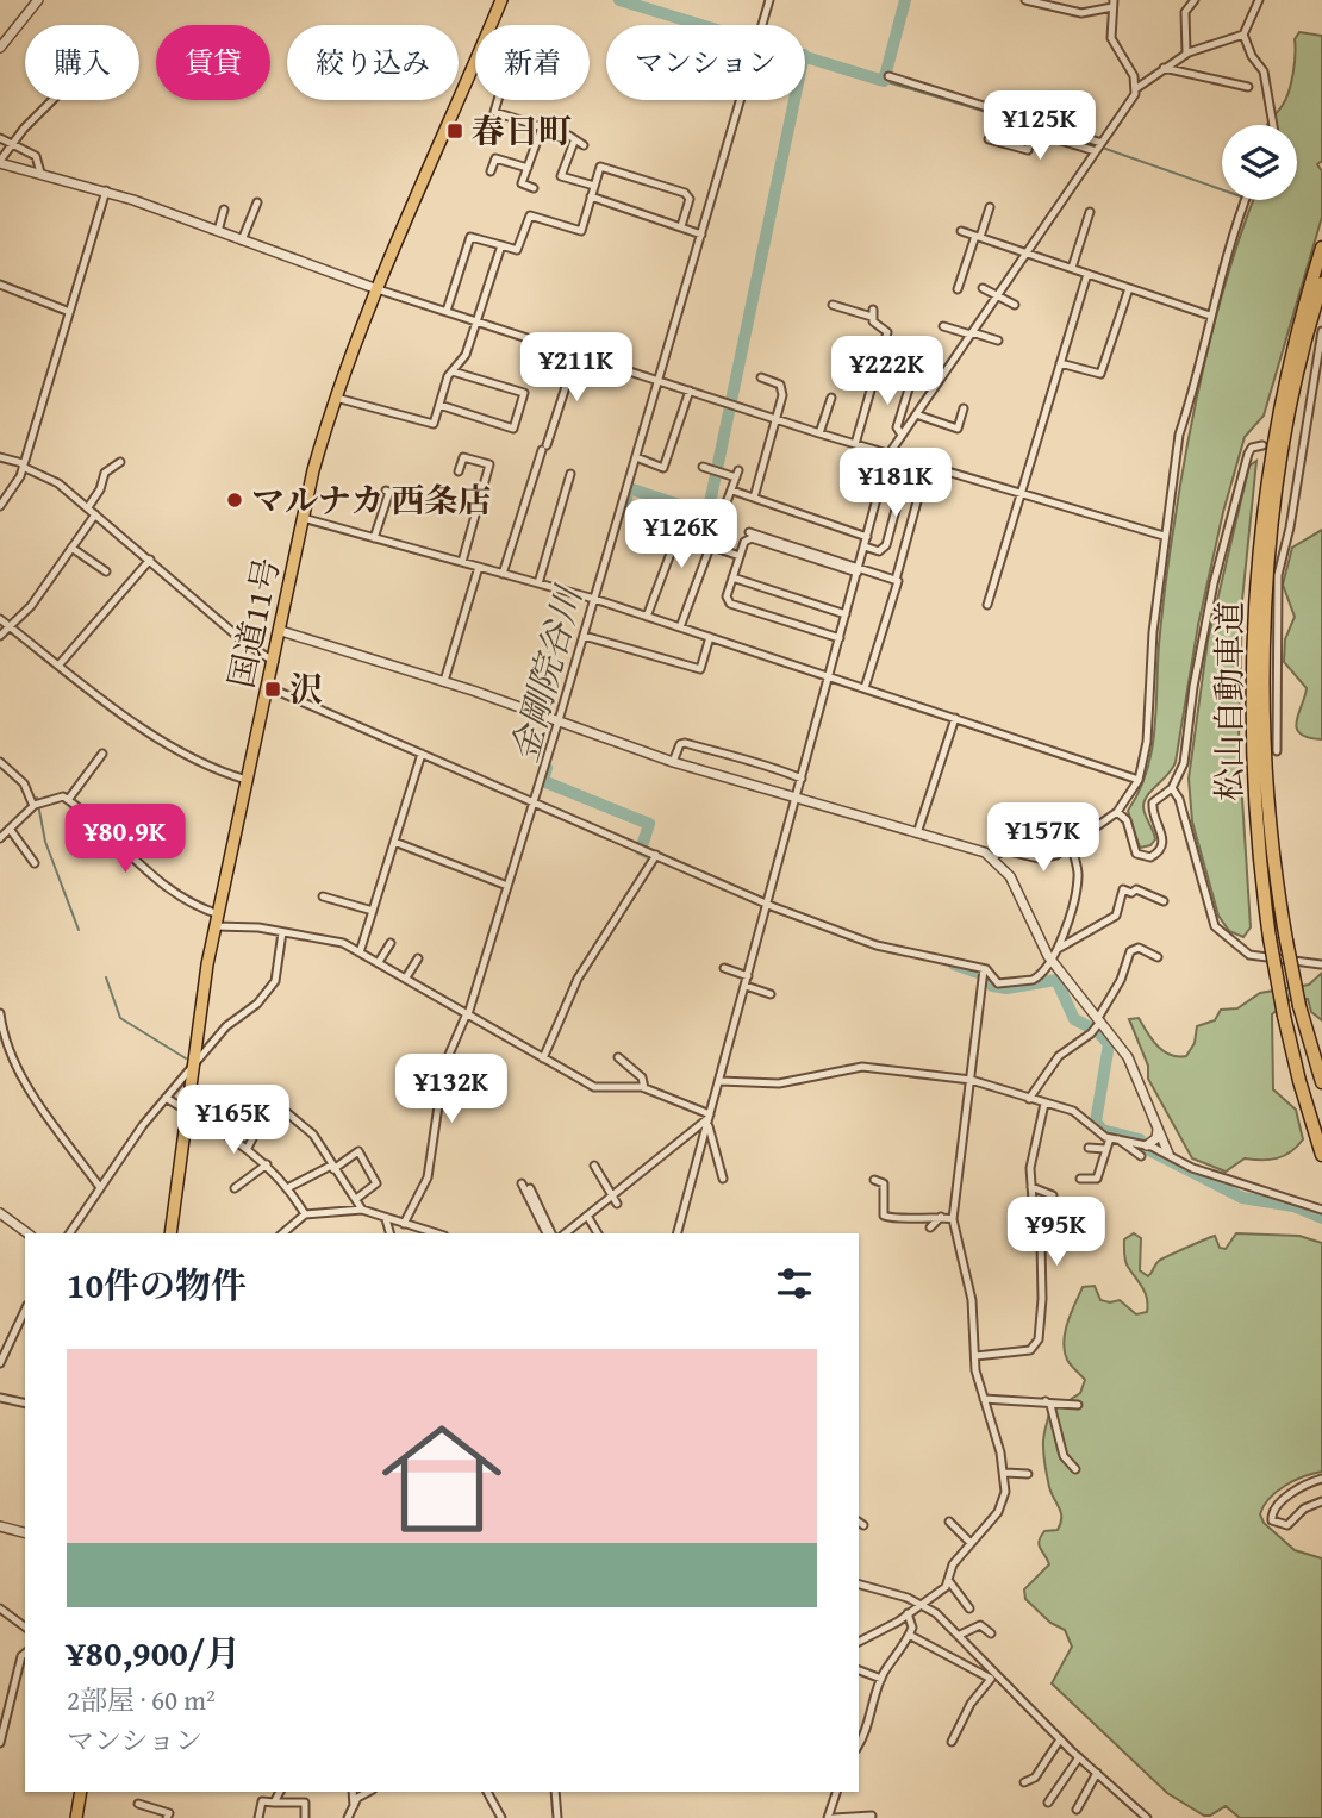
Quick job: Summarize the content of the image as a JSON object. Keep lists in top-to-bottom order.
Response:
{
  "streets": {
    "highway": ["国道11号", "松山自動車道"]
  },
  "water": ["金剛院谷川"],
  "places": {
    "transit": ["春日町", "沢"],
    "other": ["マルナカ 西条店"]
  },
  "page": {
    "chip": [
      "購入",
      "賃貸",
      "絞り込み",
      "新着",
      "マンション"
    ],
    "price": [
      "¥125K",
      "¥211K",
      "¥222K",
      "¥181K",
      "¥126K",
      "¥157K",
      "¥80.9K",
      "¥132K",
      "¥165K",
      "¥95K"
    ],
    "heading": "10件の物件",
    "list": [
      {
        "name": "¥80,900/月",
        "note": "2部屋 · 60 m² · マンション"
      }
    ]
  }
}
